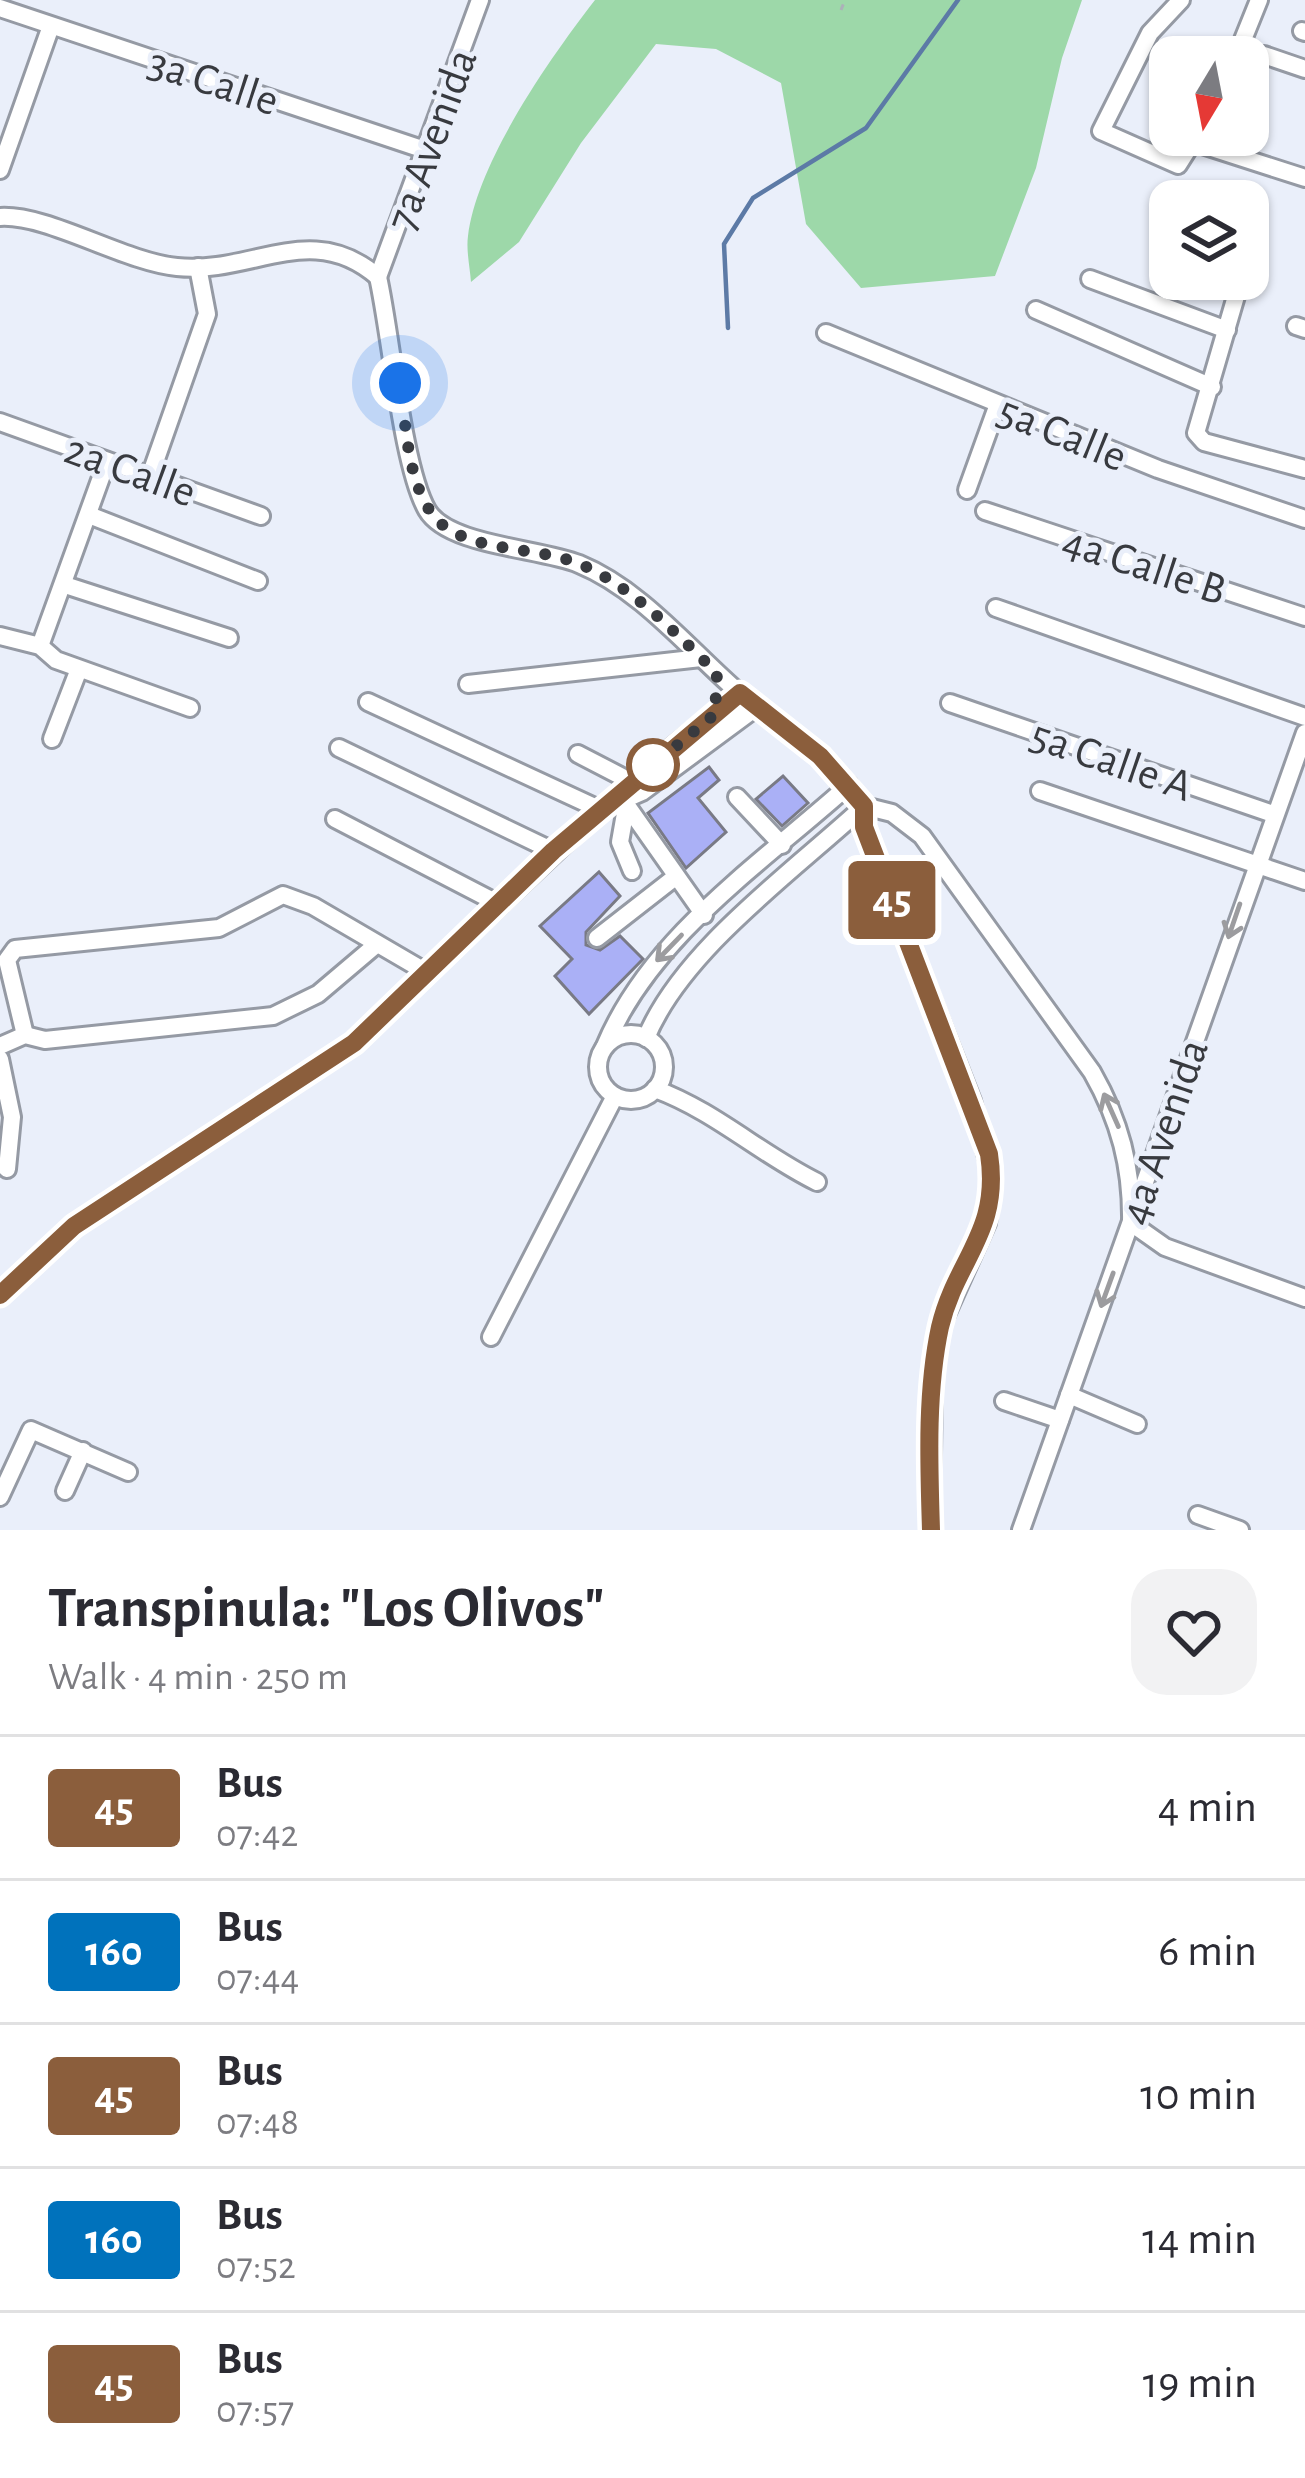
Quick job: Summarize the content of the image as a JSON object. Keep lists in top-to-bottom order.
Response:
{
  "streets": {
    "street": [
      "3a Calle",
      "7a Avenida",
      "5a Calle",
      "2a Calle",
      "4a Calle B",
      "5a Calle A",
      "4a Avenida"
    ]
  },
  "crossings": [
    ["3a Calle", "7a Avenida"],
    ["5a Calle A", "4a Avenida"]
  ],
  "one_way": ["4a Avenida"],
  "lines": ["bus line 45"],
  "north": "bottom",
  "page": {
    "on_map": "45",
    "heading": ["Transpinula: \"Los Olivos\"", "Walk · 4 min · 250 m"],
    "list": [
      {
        "mark": "45",
        "name": "Bus",
        "note": "07:42",
        "value": "4 min"
      },
      {
        "mark": "160",
        "name": "Bus",
        "note": "07:44",
        "value": "6 min"
      },
      {
        "mark": "45",
        "name": "Bus",
        "note": "07:48",
        "value": "10 min"
      },
      {
        "mark": "160",
        "name": "Bus",
        "note": "07:52",
        "value": "14 min"
      },
      {
        "mark": "45",
        "name": "Bus",
        "note": "07:57",
        "value": "19 min"
      }
    ]
  }
}
